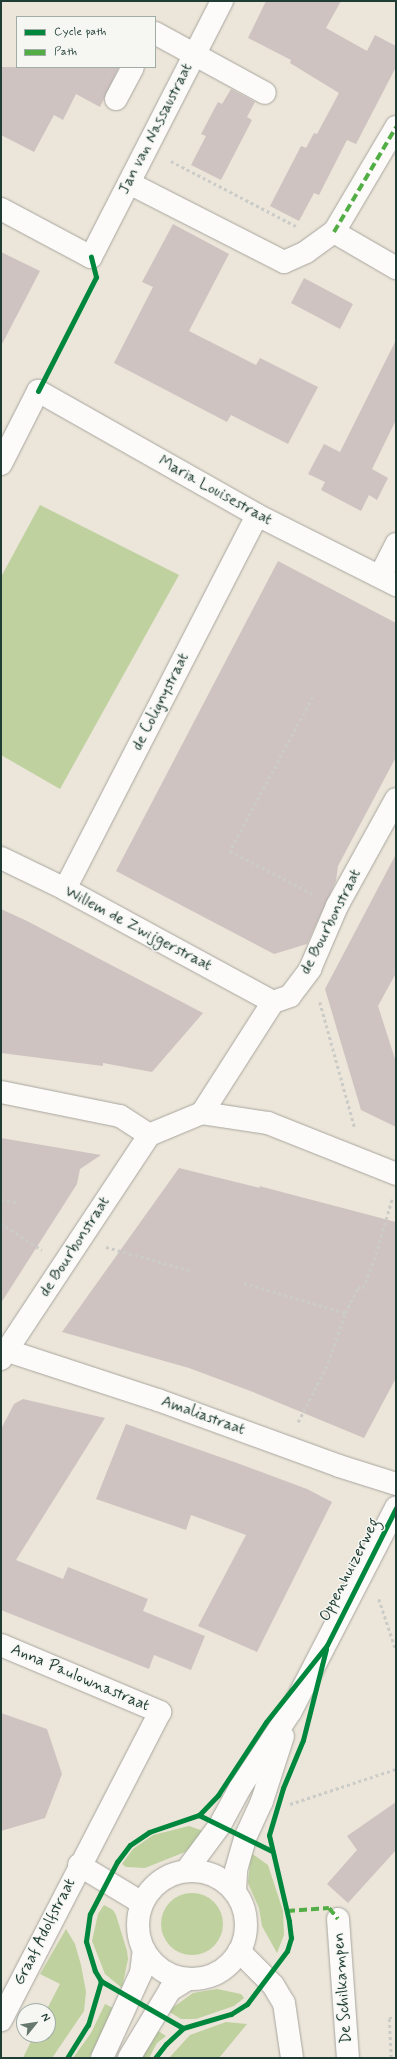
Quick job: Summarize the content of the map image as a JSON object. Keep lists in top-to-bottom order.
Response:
{
  "streets": {
    "street": [
      "Jan van Nassaustraat",
      "Maria Louisestraat",
      "de Colignystraat",
      "de Bourbonstraat",
      "Willem de Zwijgerstraat",
      "Amaliastraat",
      "Oppenhuizerweg",
      "Anna Paulownastraat",
      "Graaf Adolfstraat",
      "De Schilkampen"
    ]
  },
  "crossings": [
    ["Maria Louisestraat", "de Colignystraat"],
    ["de Colignystraat", "Willem de Zwijgerstraat"],
    ["de Bourbonstraat", "Willem de Zwijgerstraat"],
    ["de Bourbonstraat", "Amaliastraat"],
    ["Oppenhuizerweg", "Graaf Adolfstraat"],
    ["Anna Paulownastraat", "Graaf Adolfstraat"]
  ],
  "legend": ["Cycle path", "Path"],
  "north": "top right"
}
